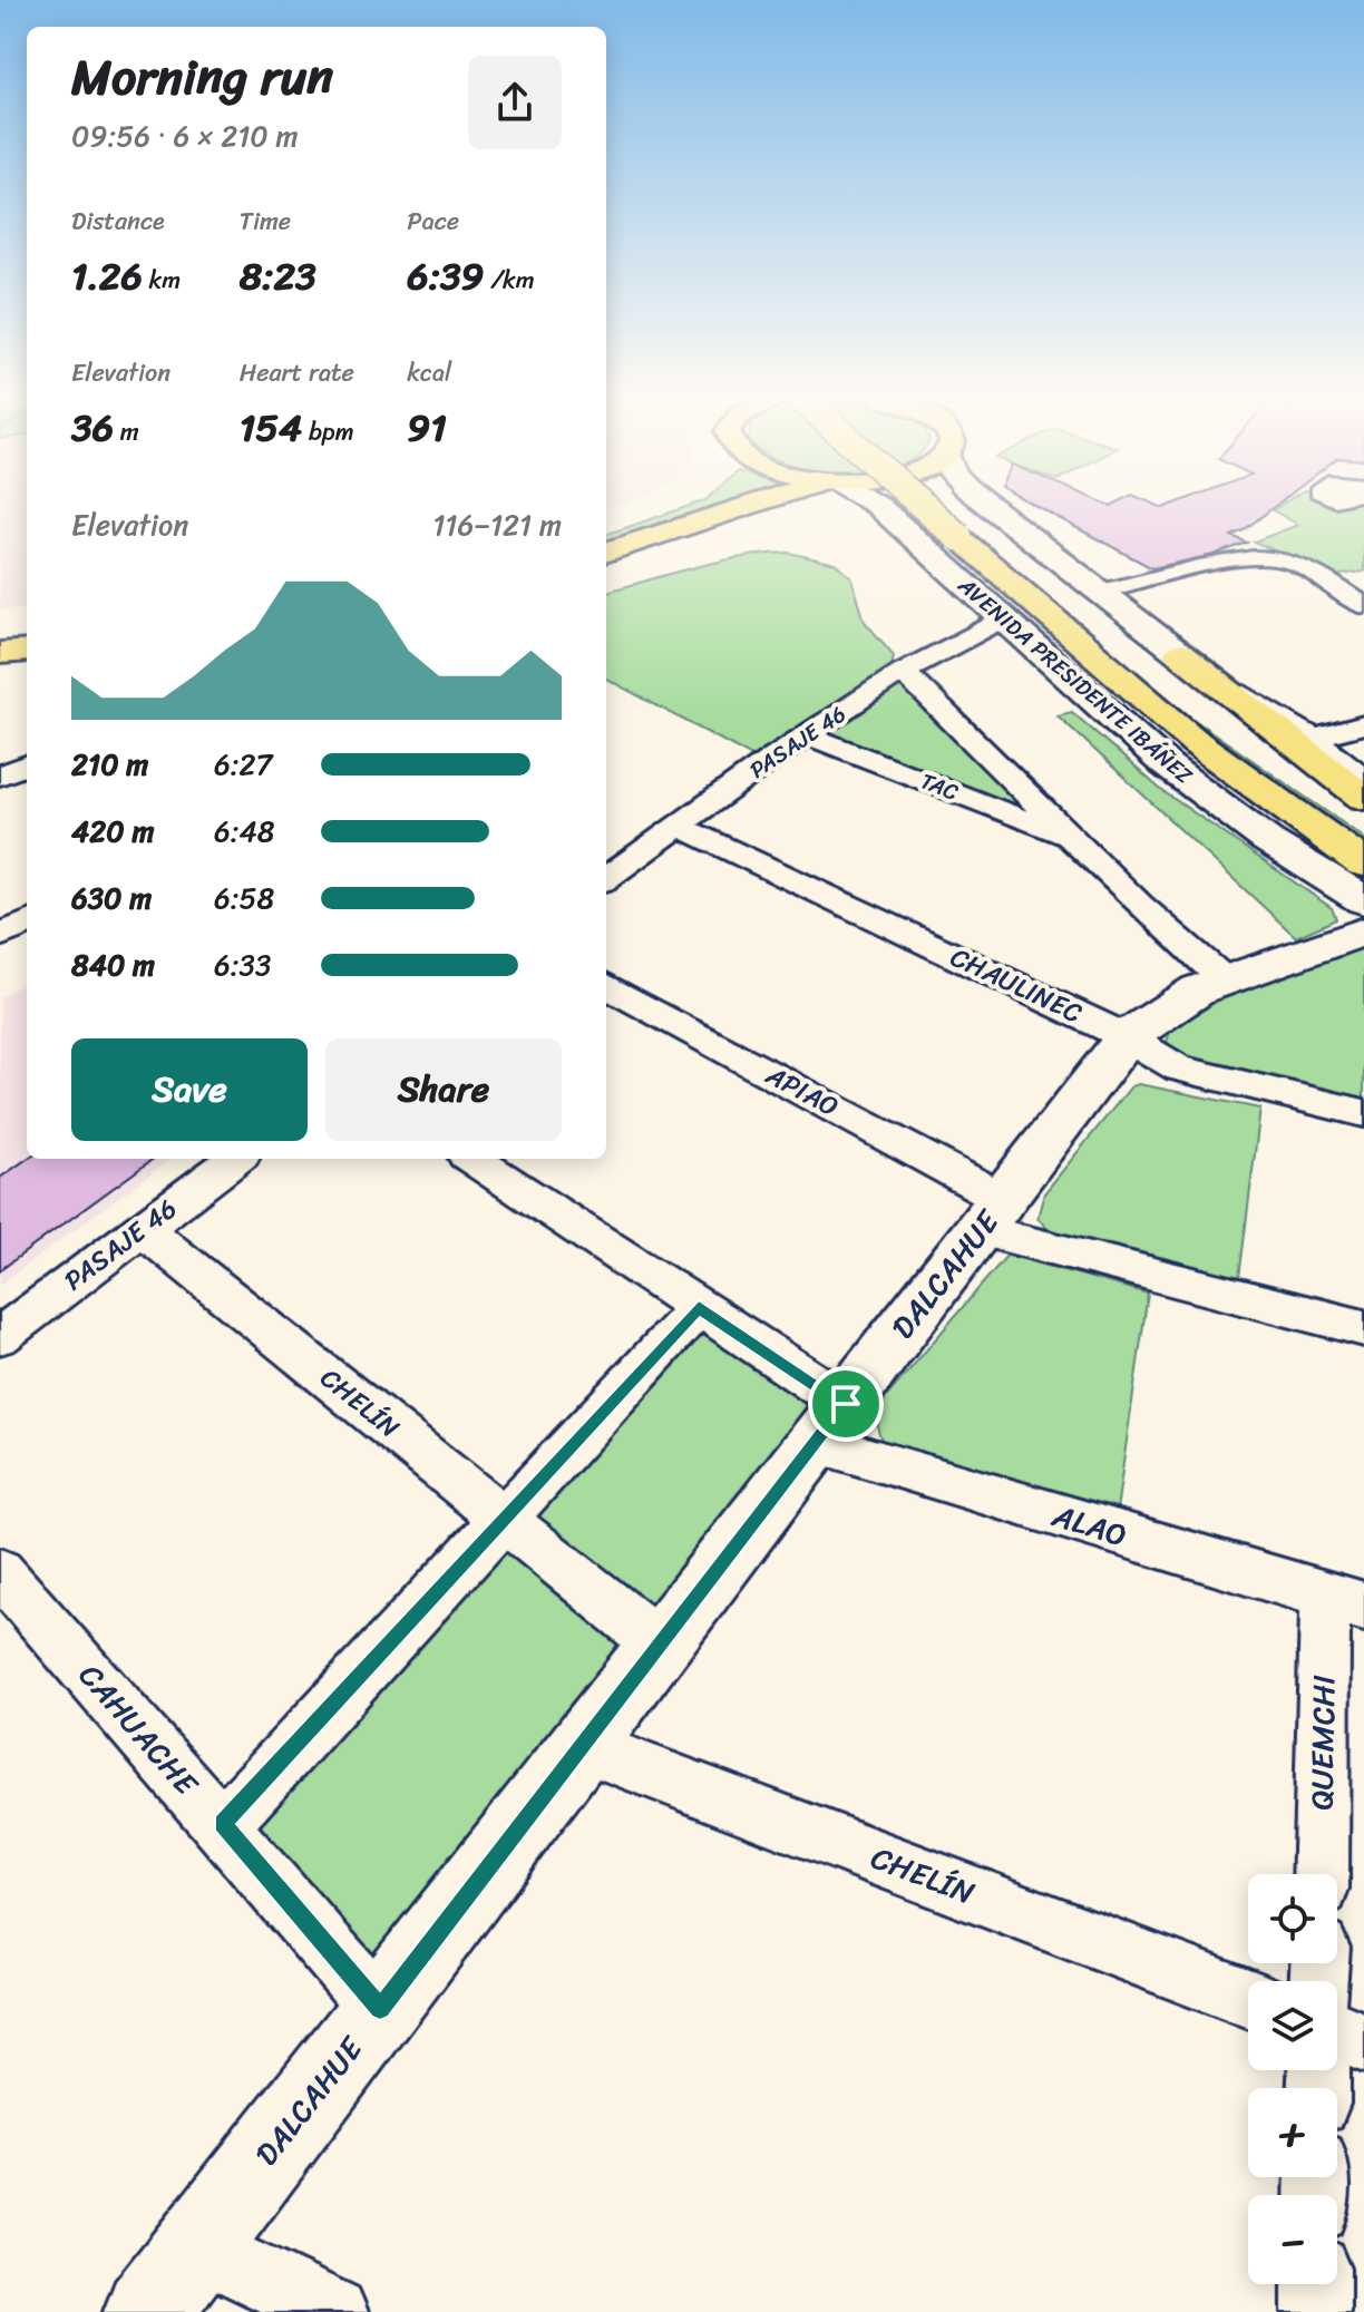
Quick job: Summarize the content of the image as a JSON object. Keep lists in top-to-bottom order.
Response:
{
  "streets": {
    "main road": ["AVENIDA PRESIDENTE IBÁÑEZ"],
    "street": [
      "PASAJE 46",
      "TAC",
      "CHAULINEC",
      "APIAO",
      "DALCAHUE",
      "CHELÍN",
      "ALAO",
      "CAHUACHE",
      "QUEMCHI"
    ]
  },
  "crossings": [
    ["AVENIDA PRESIDENTE IBÁÑEZ", "PASAJE 46"],
    ["PASAJE 46", "TAC"],
    ["PASAJE 46", "CHAULINEC"],
    ["PASAJE 46", "CHELÍN"],
    ["TAC", "DALCAHUE"],
    ["CHAULINEC", "DALCAHUE"],
    ["APIAO", "DALCAHUE"],
    ["DALCAHUE", "CHELÍN"],
    ["DALCAHUE", "ALAO"],
    ["DALCAHUE", "CAHUACHE"],
    ["ALAO", "QUEMCHI"]
  ],
  "page": {
    "heading": ["Morning run", "09:56 · 6 × 210 m"],
    "stats": [
      ["Distance", "1.26 km"],
      ["Time", "8:23"],
      ["Pace", "6:39 /km"],
      ["Elevation", "36 m"],
      ["Heart rate", "154 bpm"],
      ["kcal", "91"]
    ],
    "chart": ["Elevation", "116–121 m"],
    "list": [
      {
        "name": "210 m",
        "note": "6:27"
      },
      {
        "name": "420 m",
        "note": "6:48"
      },
      {
        "name": "630 m",
        "note": "6:58"
      },
      {
        "name": "840 m",
        "note": "6:33"
      }
    ],
    "buttons": ["Save", "Share"],
    "map_buttons": ["+", "−"]
  }
}
